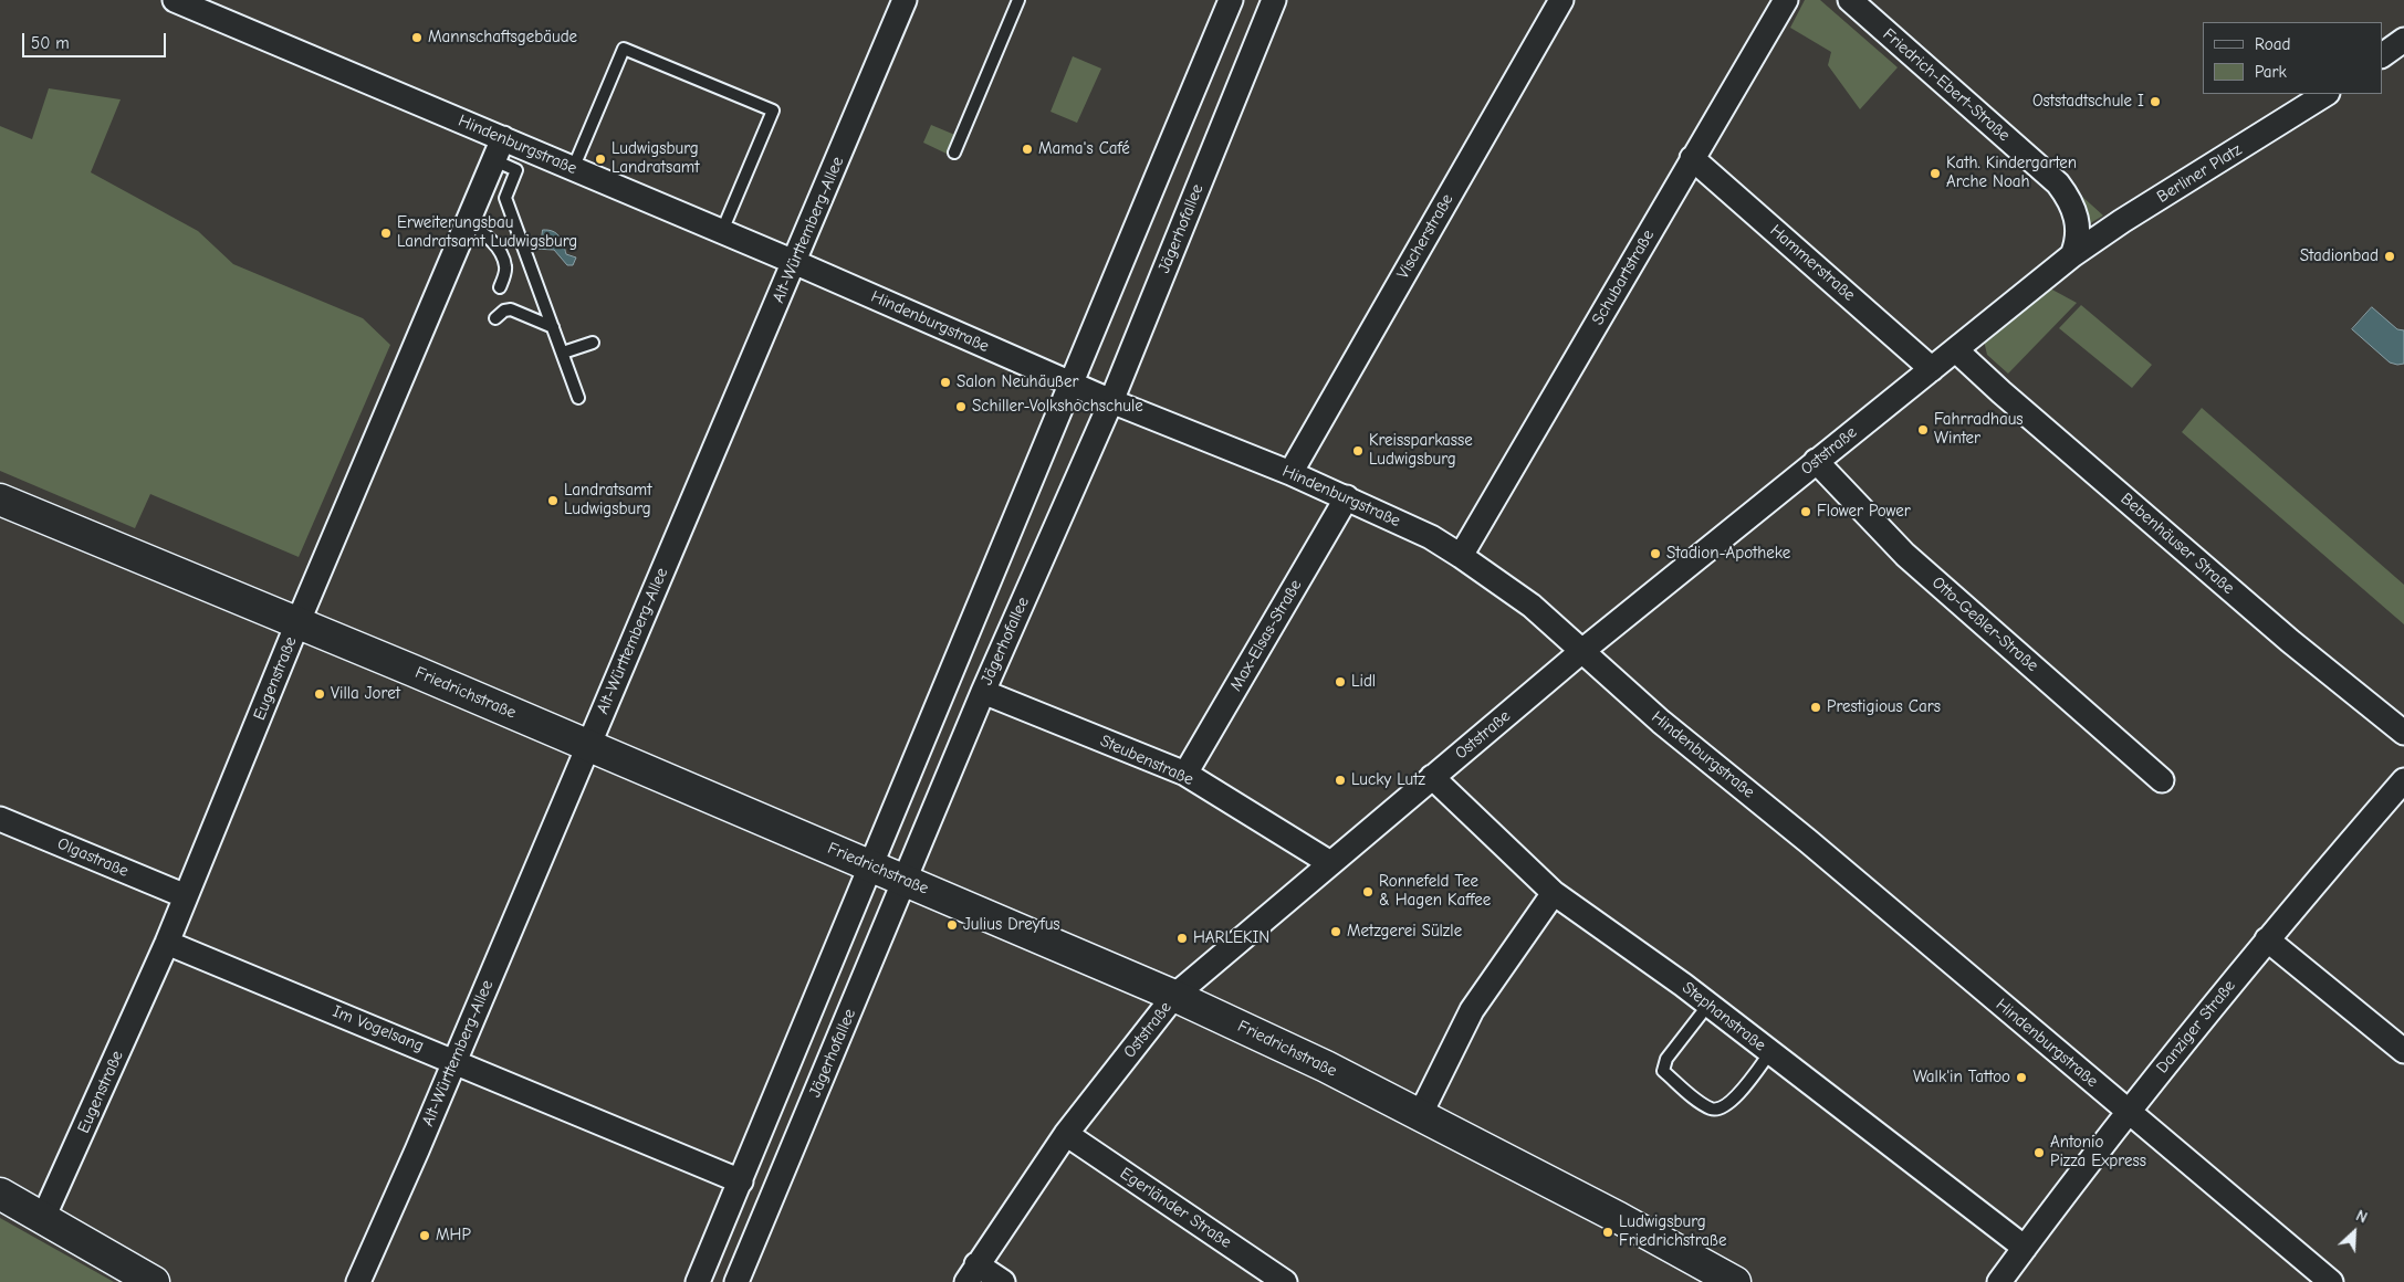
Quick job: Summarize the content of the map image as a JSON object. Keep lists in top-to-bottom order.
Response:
{
  "streets": {
    "main road": ["Friedrichstraße"],
    "street": [
      "Friedrich-Ebert-Straße",
      "Hindenburgstraße",
      "Berliner Platz",
      "Jägerhofallee",
      "Alt-Württemberg-Allee",
      "Vischerstraße",
      "Hammerstraße",
      "Schubartstraße",
      "Oststraße",
      "Bebenhäuser Straße",
      "Otto-Geßler-Straße",
      "Max-Elsas-Straße",
      "Eugenstraße",
      "Steubenstraße",
      "Olgastraße",
      "Stephanstraße",
      "Danziger Straße",
      "Im Vogelsang",
      "Egerländer Straße"
    ]
  },
  "crossings": [
    ["Friedrich-Ebert-Straße", "Berliner Platz"],
    ["Friedrich-Ebert-Straße", "Oststraße"],
    ["Hindenburgstraße", "Jägerhofallee"],
    ["Hindenburgstraße", "Alt-Württemberg-Allee"],
    ["Hindenburgstraße", "Vischerstraße"],
    ["Hindenburgstraße", "Schubartstraße"],
    ["Hindenburgstraße", "Oststraße"],
    ["Hindenburgstraße", "Max-Elsas-Straße"],
    ["Hindenburgstraße", "Eugenstraße"],
    ["Hindenburgstraße", "Danziger Straße"],
    ["Berliner Platz", "Oststraße"],
    ["Jägerhofallee", "Friedrichstraße"],
    ["Jägerhofallee", "Steubenstraße"],
    ["Alt-Württemberg-Allee", "Friedrichstraße"],
    ["Alt-Württemberg-Allee", "Im Vogelsang"],
    ["Hammerstraße", "Schubartstraße"],
    ["Hammerstraße", "Oststraße"],
    ["Oststraße", "Bebenhäuser Straße"],
    ["Oststraße", "Otto-Geßler-Straße"],
    ["Oststraße", "Friedrichstraße"],
    ["Oststraße", "Steubenstraße"],
    ["Oststraße", "Stephanstraße"],
    ["Oststraße", "Egerländer Straße"],
    ["Max-Elsas-Straße", "Steubenstraße"],
    ["Eugenstraße", "Friedrichstraße"],
    ["Eugenstraße", "Olgastraße"],
    ["Eugenstraße", "Im Vogelsang"],
    ["Stephanstraße", "Danziger Straße"]
  ],
  "places": [
    "Mannschaftsgebäude",
    "Oststadtschule I",
    "Mama's Café",
    "Ludwigsburg Landratsamt",
    "Kath. Kindergarten Arche Noah",
    "Erweiterungsbau Landratsamt Ludwigsburg",
    "Stadionbad",
    "Salon Neuhäußer",
    "Schiller-Volkshochschule",
    "Fahrradhaus Winter",
    "Kreissparkasse Ludwigsburg",
    "Landratsamt Ludwigsburg",
    "Flower Power",
    "Stadion-Apotheke",
    "Lidl",
    "Villa Joret",
    "Prestigious Cars",
    "Lucky Lutz",
    "Ronnefeld Tee & Hagen Kaffee",
    "Julius Dreyfus",
    "Metzgerei Sülzle",
    "HARLEKIN",
    "Walk'in Tattoo",
    "Antonio Pizza Express",
    "Ludwigsburg Friedrichstraße",
    "MHP"
  ],
  "legend": ["Road", "Park"],
  "scale_bar": "50 m",
  "north": "top right"
}
